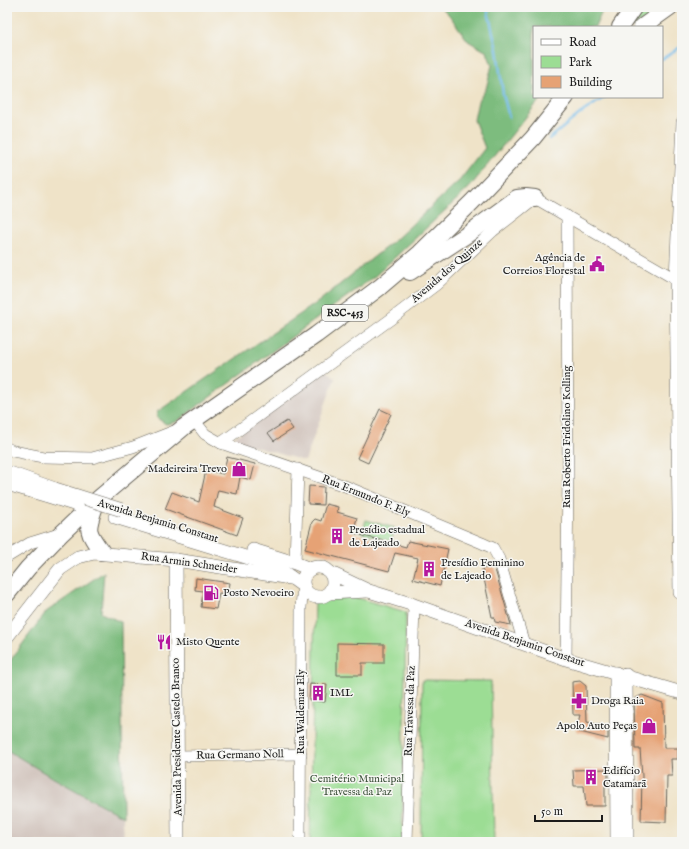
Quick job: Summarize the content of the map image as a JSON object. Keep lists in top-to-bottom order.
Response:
{
  "streets": {
    "highway": ["RSC-453"],
    "main road": ["Avenida Benjamin Constant", "Rua Armin Schneider", "Avenida Presidente Castelo Branco"],
    "street": [
      "Avenida dos Quinze",
      "Rua Roberto Fridolino Kolling",
      "Rua Ermundo F. Ely",
      "Rua Travessa da Paz",
      "Rua Waldemar Ely",
      "Rua Germano Noll"
    ]
  },
  "crossings": [
    ["Avenida dos Quinze", "Rua Ermundo F. Ely"],
    ["RSC-453", "Rua Ermundo F. Ely"],
    ["Rua Roberto Fridolino Kolling", "Avenida Benjamin Constant"],
    ["Rua Ermundo F. Ely", "Avenida Benjamin Constant"],
    ["Avenida Benjamin Constant", "Rua Armin Schneider"],
    ["Avenida Benjamin Constant", "Rua Travessa da Paz"],
    ["Avenida Benjamin Constant", "Rua Waldemar Ely"],
    ["Rua Armin Schneider", "Avenida Presidente Castelo Branco"],
    ["Rua Waldemar Ely", "Rua Germano Noll"],
    ["Avenida Presidente Castelo Branco", "Rua Germano Noll"]
  ],
  "parks": ["Cemitério Municipal Travessa da Paz"],
  "places": {
    "public building": ["Agência de Correios Florestal"],
    "shop": ["Madeireira Trevo", "Apolo Auto Peças"],
    "building": [
      "Presídio estadual de Lajeado",
      "Presídio Feminino de Lajeado",
      "IML",
      "Edifício Catamarã"
    ],
    "fuel station": ["Posto Nevoeiro"],
    "restaurant": ["Misto Quente"],
    "pharmacy": ["Droga Raia"]
  },
  "legend": ["Road", "Park", "Building"],
  "scale_bar": "50 m"
}
